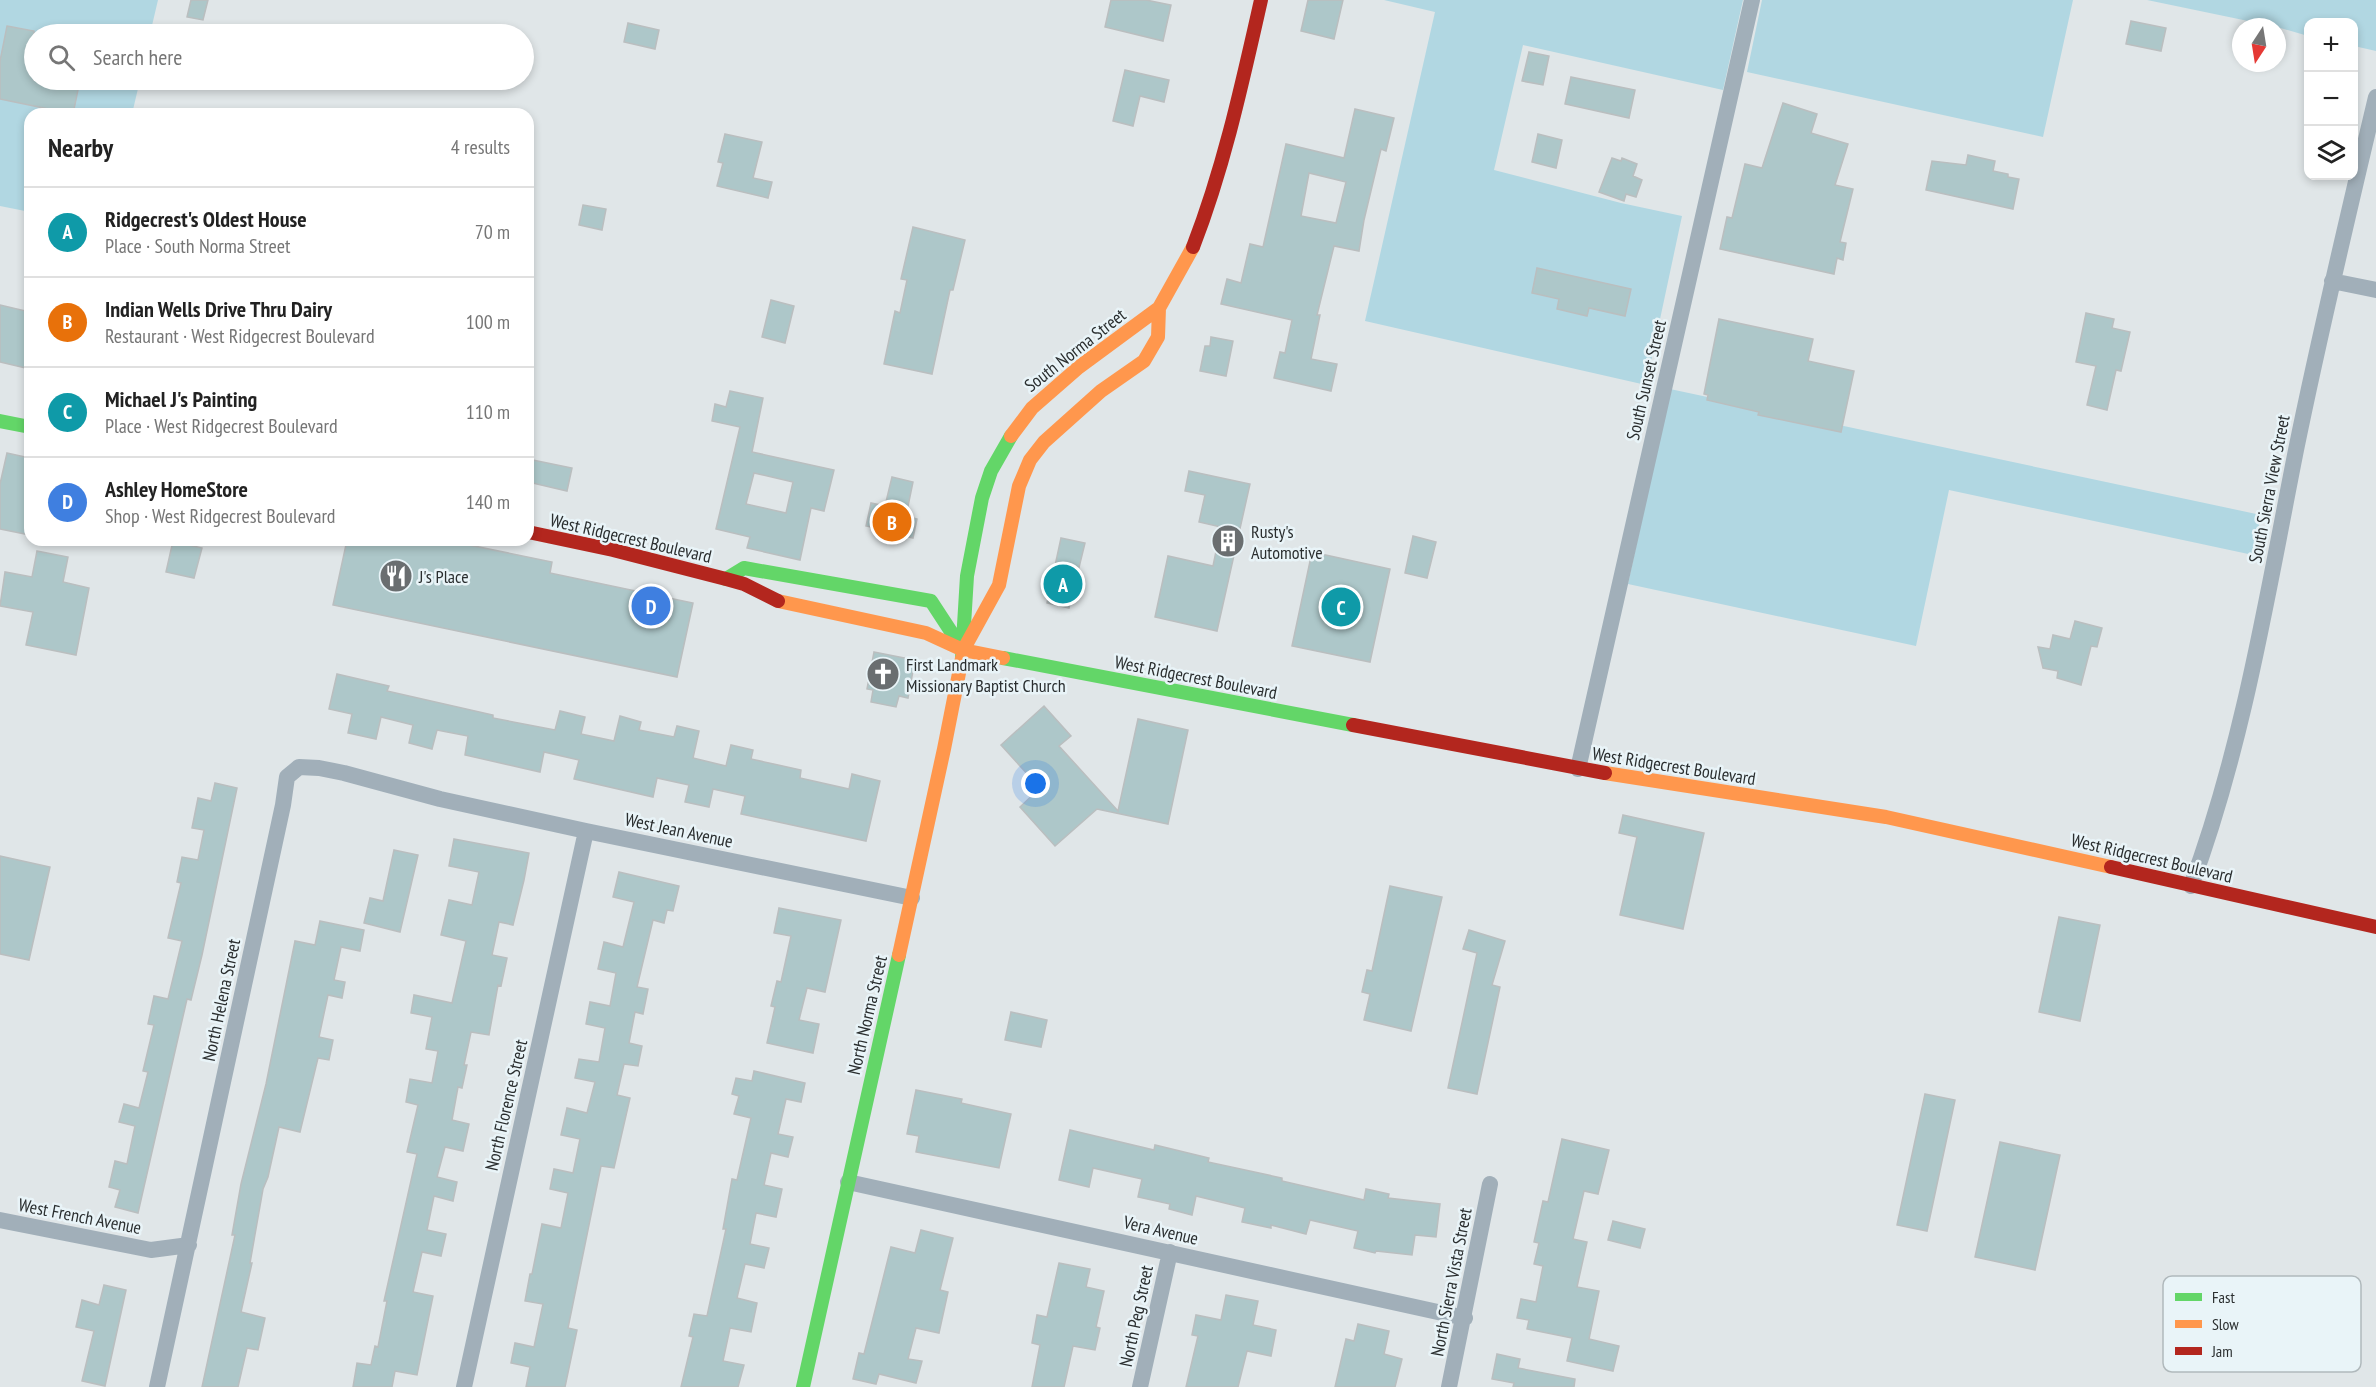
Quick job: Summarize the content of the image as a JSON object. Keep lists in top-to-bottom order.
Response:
{
  "streets": {
    "main road": ["South Norma Street", "West Ridgecrest Boulevard", "North Norma Street"],
    "street": [
      "South Sunset Street",
      "South Sierra View Street",
      "West Jean Avenue",
      "North Helena Street",
      "North Florence Street",
      "West French Avenue",
      "Vera Avenue",
      "North Sierra Vista Street",
      "North Peg Street"
    ]
  },
  "crossings": [
    ["South Norma Street", "West Ridgecrest Boulevard"],
    ["South Norma Street", "North Norma Street"],
    ["South Sunset Street", "West Ridgecrest Boulevard"],
    ["South Sierra View Street", "West Ridgecrest Boulevard"],
    ["West Ridgecrest Boulevard", "North Norma Street"],
    ["West Jean Avenue", "North Helena Street"],
    ["West Jean Avenue", "North Norma Street"],
    ["West Jean Avenue", "North Florence Street"],
    ["North Helena Street", "West French Avenue"],
    ["North Norma Street", "Vera Avenue"],
    ["Vera Avenue", "North Sierra Vista Street"],
    ["Vera Avenue", "North Peg Street"]
  ],
  "places": {
    "building": ["Rusty's Automotive"],
    "restaurant": ["J's Place"],
    "church": ["First Landmark Missionary Baptist Church"]
  },
  "legend": ["Fast", "Slow", "Jam"],
  "north": "bottom",
  "page": {
    "map_buttons": ["+", "−"],
    "search": "Search here",
    "heading": ["Nearby", "4 results"],
    "list": [
      {
        "mark": "A",
        "name": "Ridgecrest's Oldest House",
        "note": "Place · South Norma Street",
        "value": "70 m"
      },
      {
        "mark": "B",
        "name": "Indian Wells Drive Thru Dairy",
        "note": "Restaurant · West Ridgecrest Boulevard",
        "value": "100 m"
      },
      {
        "mark": "C",
        "name": "Michael J's Painting",
        "note": "Place · West Ridgecrest Boulevard",
        "value": "110 m"
      },
      {
        "mark": "D",
        "name": "Ashley HomeStore",
        "note": "Shop · West Ridgecrest Boulevard",
        "value": "140 m"
      }
    ],
    "pins": [
      "B",
      "A",
      "D",
      "C"
    ]
  }
}
